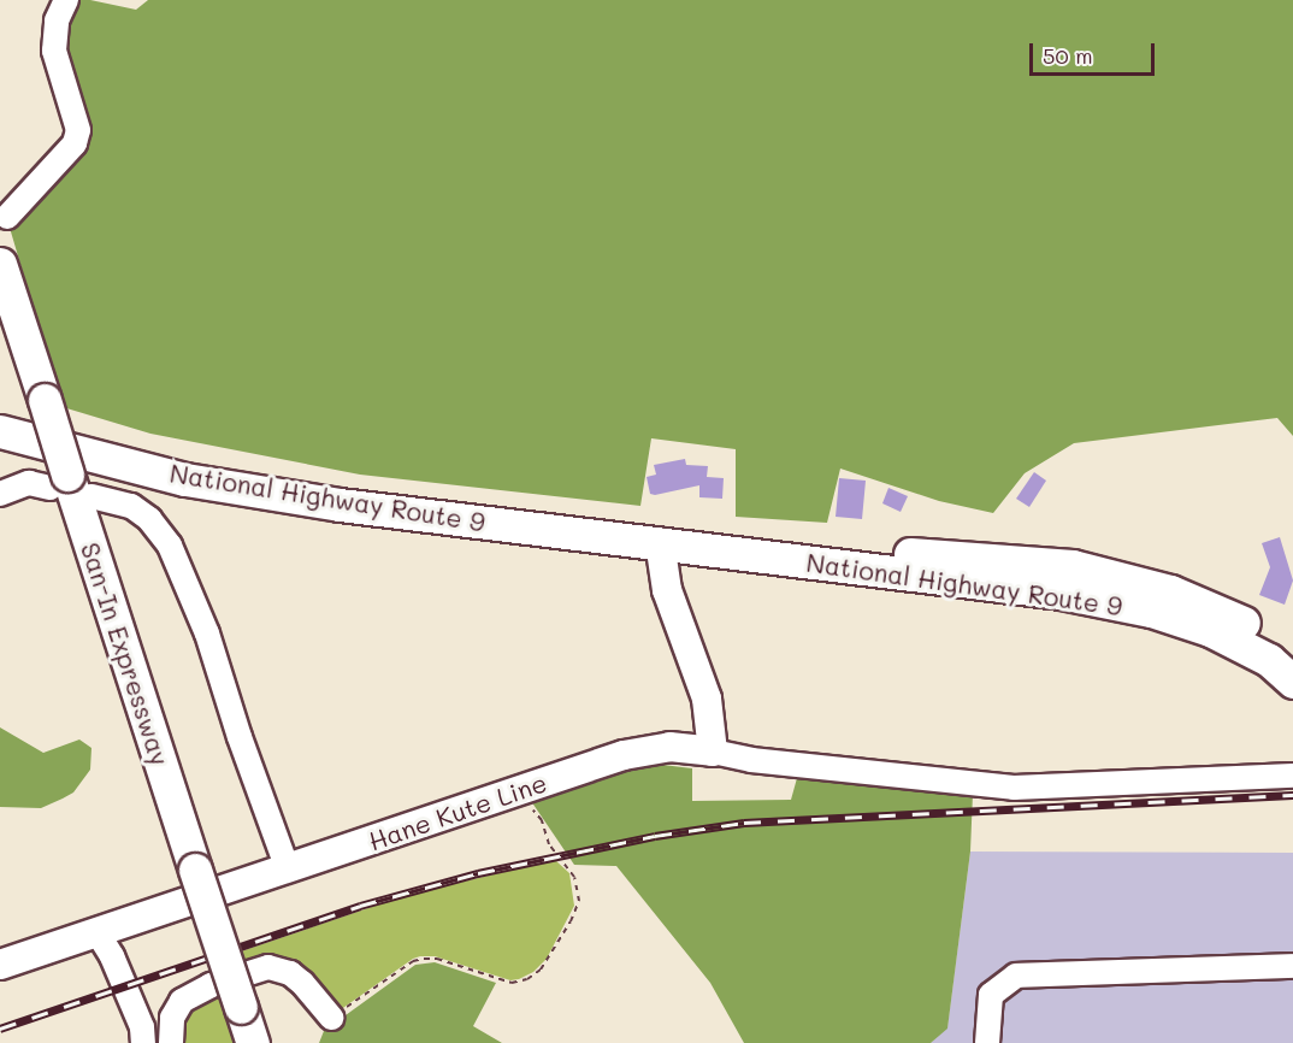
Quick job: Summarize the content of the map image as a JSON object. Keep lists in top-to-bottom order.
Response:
{
  "streets": {
    "highway": ["National Highway Route 9", "San-In Expressway"],
    "main road": ["Hane Kute Line"]
  },
  "scale_bar": "50 m"
}
